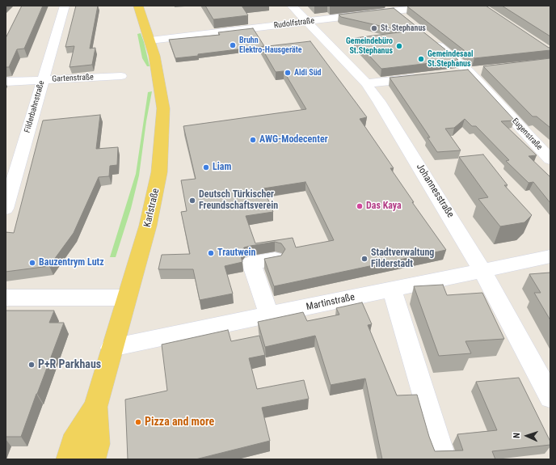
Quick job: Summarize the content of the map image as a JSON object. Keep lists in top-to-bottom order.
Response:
{
  "streets": {
    "main road": ["Karlstraße"],
    "street": [
      "Rudolfstraße",
      "Gartenstraße",
      "Filderbahnstraße",
      "Eugenstraße",
      "Johannesstraße",
      "Martinstraße"
    ]
  },
  "crossings": [
    ["Rudolfstraße", "Johannesstraße"],
    ["Rudolfstraße", "Karlstraße"],
    ["Gartenstraße", "Filderbahnstraße"],
    ["Johannesstraße", "Martinstraße"],
    ["Karlstraße", "Martinstraße"]
  ],
  "places": [
    "St. Stephanus",
    "Bruhn Elektro-Hausgeräte",
    "Gemeindebüro St.Stephanus",
    "Gemeindesaal St.Stephanus",
    "Aldi Süd",
    "AWG-Modecenter",
    "Liam",
    "Deutsch Türkischer Freundschaftsverein",
    "Das Kaya",
    "Trautwein",
    "Stadtverwaltung Filderstadt",
    "Bauzentrym Lutz",
    "P+R Parkhaus",
    "Pizza and more"
  ],
  "north": "left"
}
